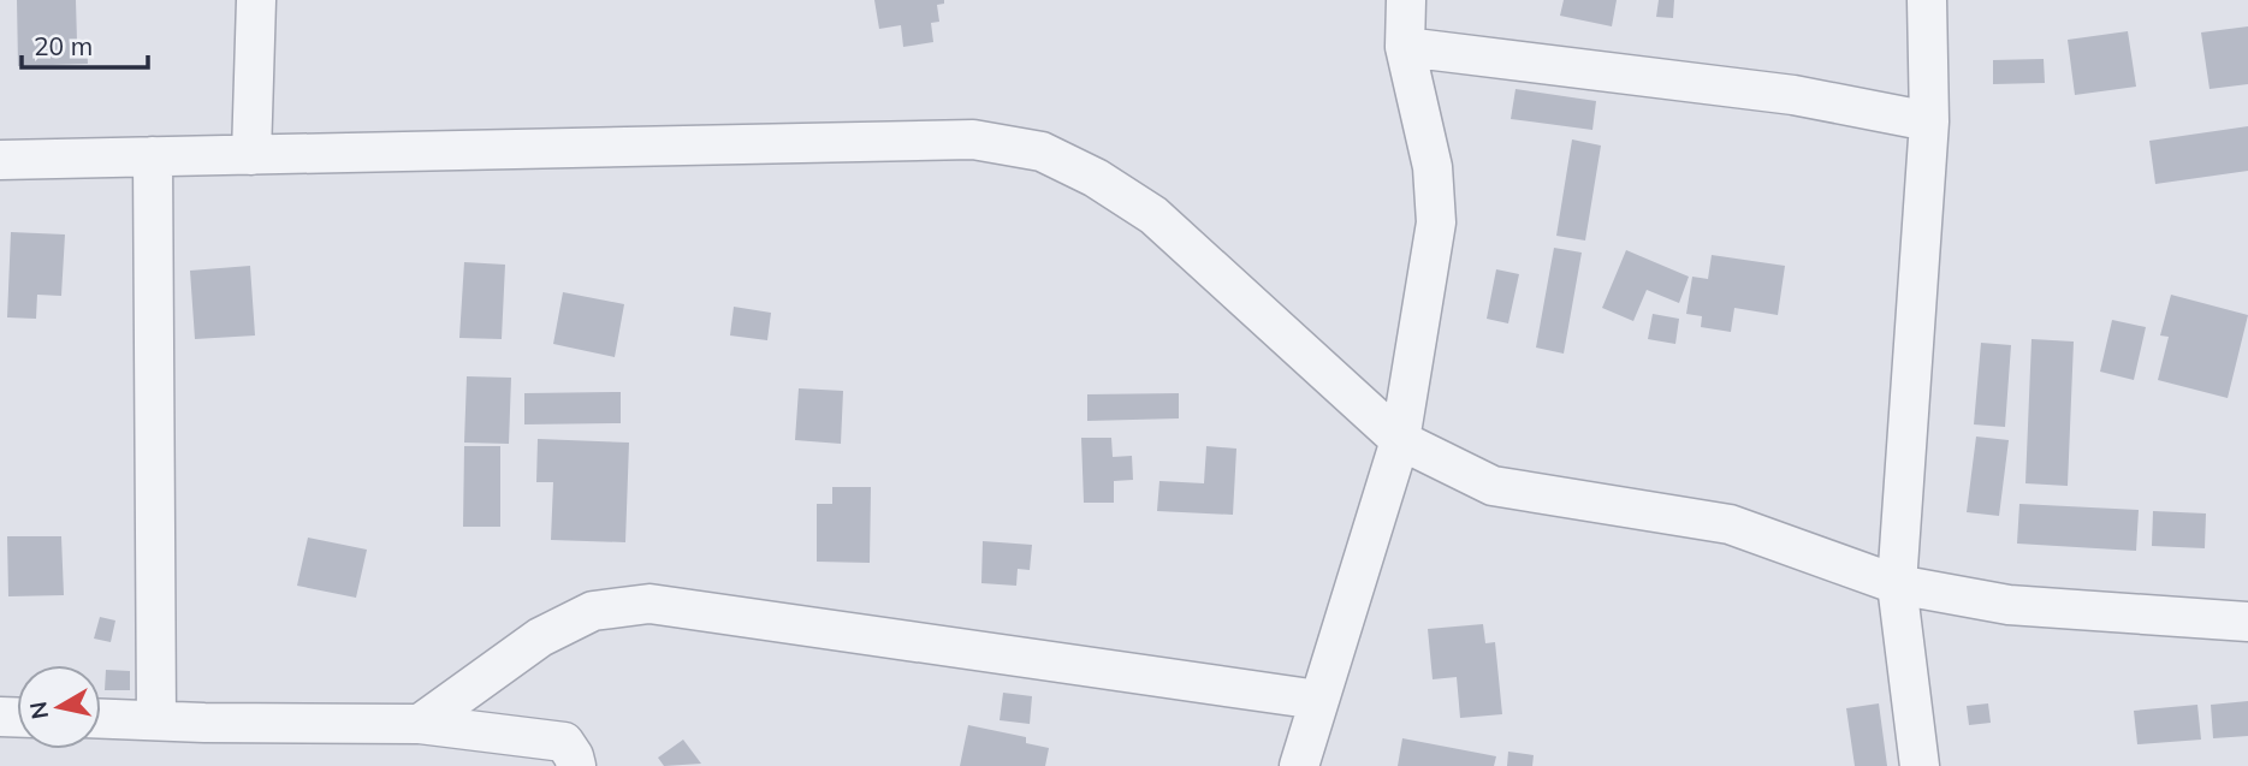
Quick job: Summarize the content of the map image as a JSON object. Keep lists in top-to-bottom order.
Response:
{
  "scale_bar": "20 m",
  "north": "left"
}
